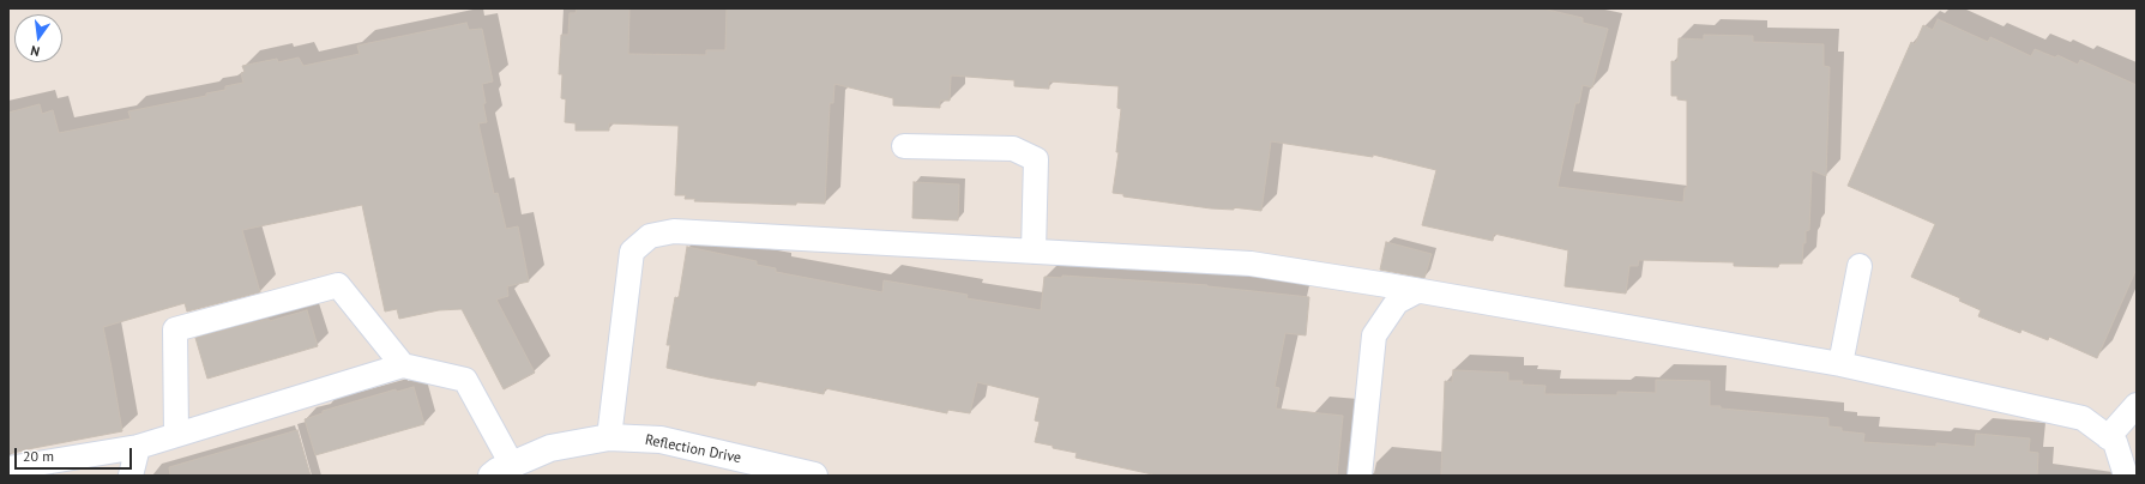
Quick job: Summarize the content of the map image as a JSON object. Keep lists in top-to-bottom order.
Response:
{
  "streets": {
    "street": ["Reflection Drive"]
  },
  "scale_bar": "20 m",
  "north": "bottom"
}
